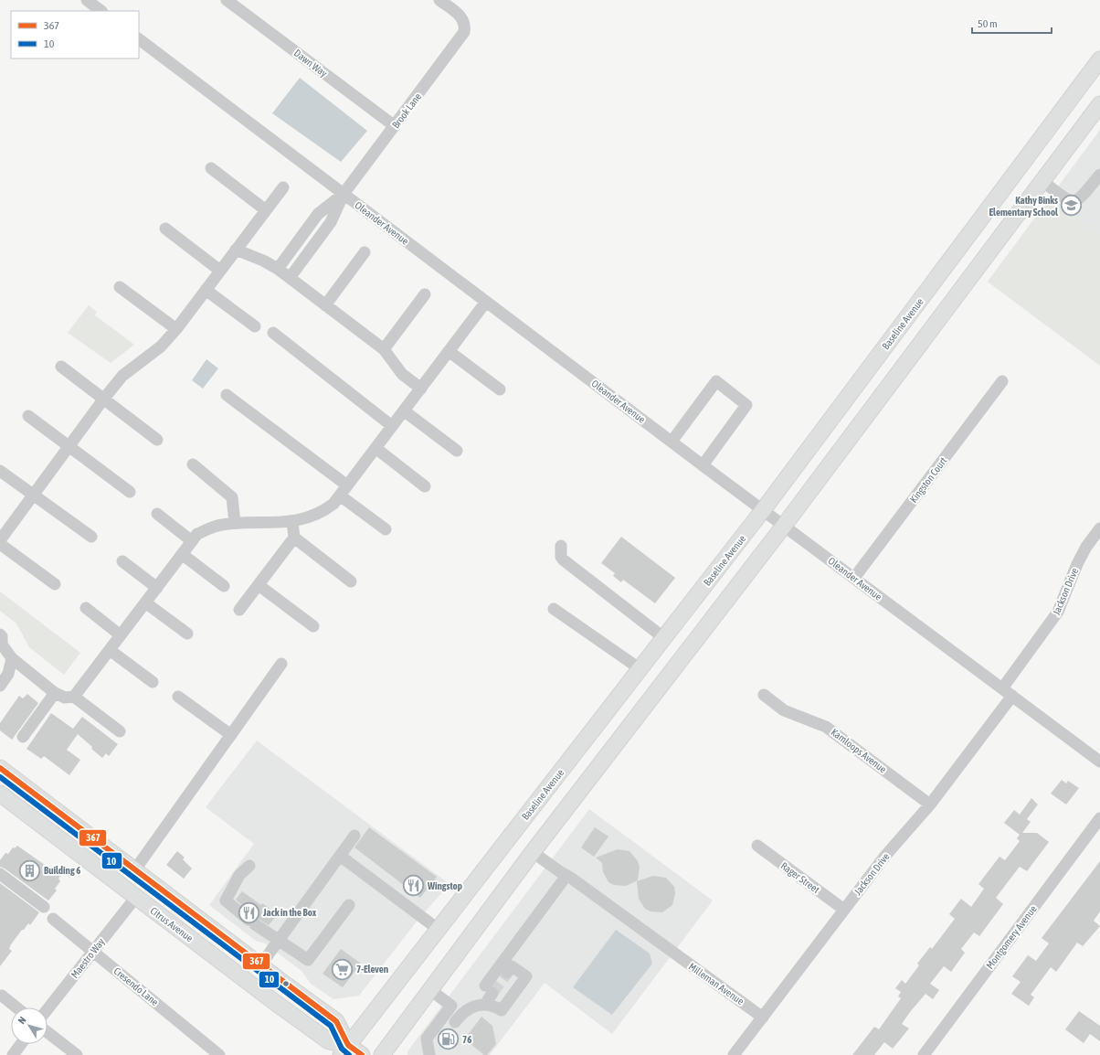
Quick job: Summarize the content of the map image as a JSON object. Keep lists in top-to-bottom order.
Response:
{
  "streets": {
    "main road": ["Baseline Avenue", "Citrus Avenue"],
    "street": [
      "Dawn Way",
      "Brook Lane",
      "Oleander Avenue",
      "Kingston Court",
      "Jackson Drive",
      "Kamloops Avenue",
      "Rager Street",
      "Montgomery Avenue",
      "Maestro Way",
      "Milleman Avenue",
      "Cresendo Lane"
    ]
  },
  "crossings": [
    ["Dawn Way", "Brook Lane"],
    ["Brook Lane", "Oleander Avenue"],
    ["Oleander Avenue", "Baseline Avenue"],
    ["Oleander Avenue", "Kingston Court"],
    ["Oleander Avenue", "Jackson Drive"],
    ["Baseline Avenue", "Citrus Avenue"],
    ["Jackson Drive", "Kamloops Avenue"],
    ["Jackson Drive", "Rager Street"],
    ["Jackson Drive", "Milleman Avenue"],
    ["Citrus Avenue", "Maestro Way"],
    ["Maestro Way", "Cresendo Lane"]
  ],
  "places": {
    "school or university": ["Kathy Binks Elementary School"],
    "building": ["Building 6"],
    "restaurant": ["Wingstop", "Jack in the Box"],
    "supermarket": ["7-Eleven"],
    "fuel station": ["76"]
  },
  "lines": ["transit line 367", "transit line 10"],
  "legend": ["367", "10"],
  "scale_bar": "50 m",
  "north": "top left"
}
